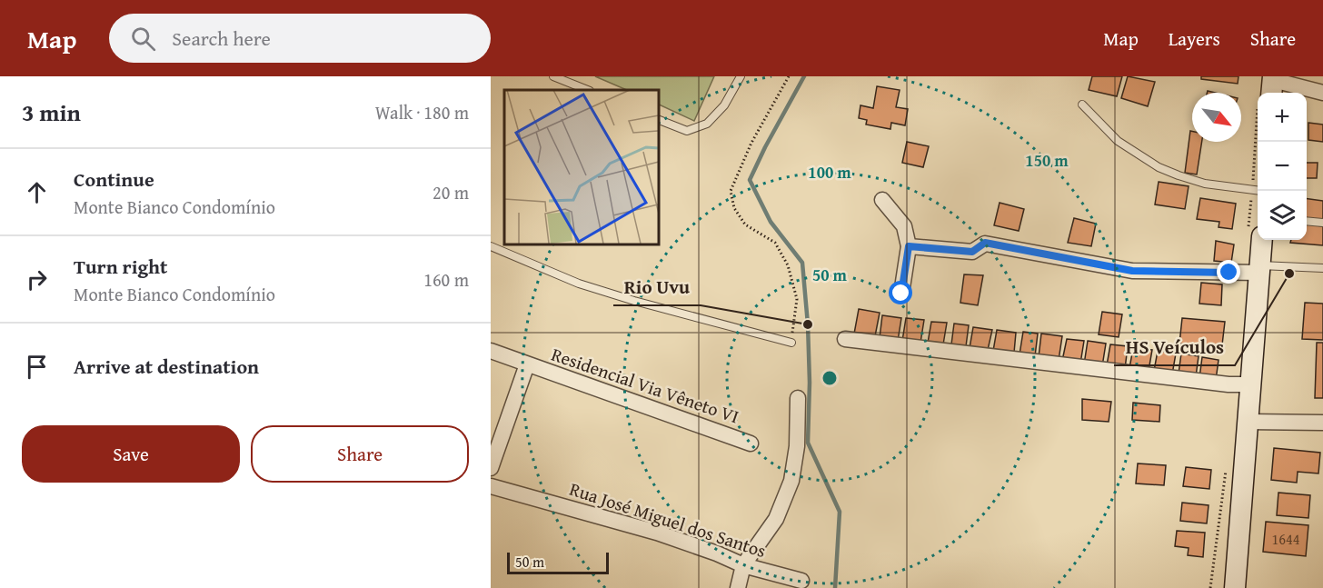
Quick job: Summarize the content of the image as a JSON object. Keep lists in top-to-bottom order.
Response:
{
  "streets": {
    "street": ["Residencial Via Vêneto VI", "Rua José Miguel dos Santos"]
  },
  "places": ["HS Veículos", "Rio Uvu"],
  "house_numbers": ["1644"],
  "scale_bar": "50 m",
  "north": "bottom right",
  "page": {
    "header": "Map",
    "search": "Search here",
    "nav": ["Map", "Layers", "Share"],
    "heading": ["3 min", "Walk · 180 m"],
    "map_buttons": ["+", "−"],
    "list": [
      ["Continue", "Monte Bianco Condomínio", "20 m"],
      ["Turn right", "Monte Bianco Condomínio", "160 m"],
      "Arrive at destination"
    ],
    "buttons": ["Save", "Share"],
    "scale": "50 m"
  },
  "rings": ["150 m", "100 m", "50 m"]
}
